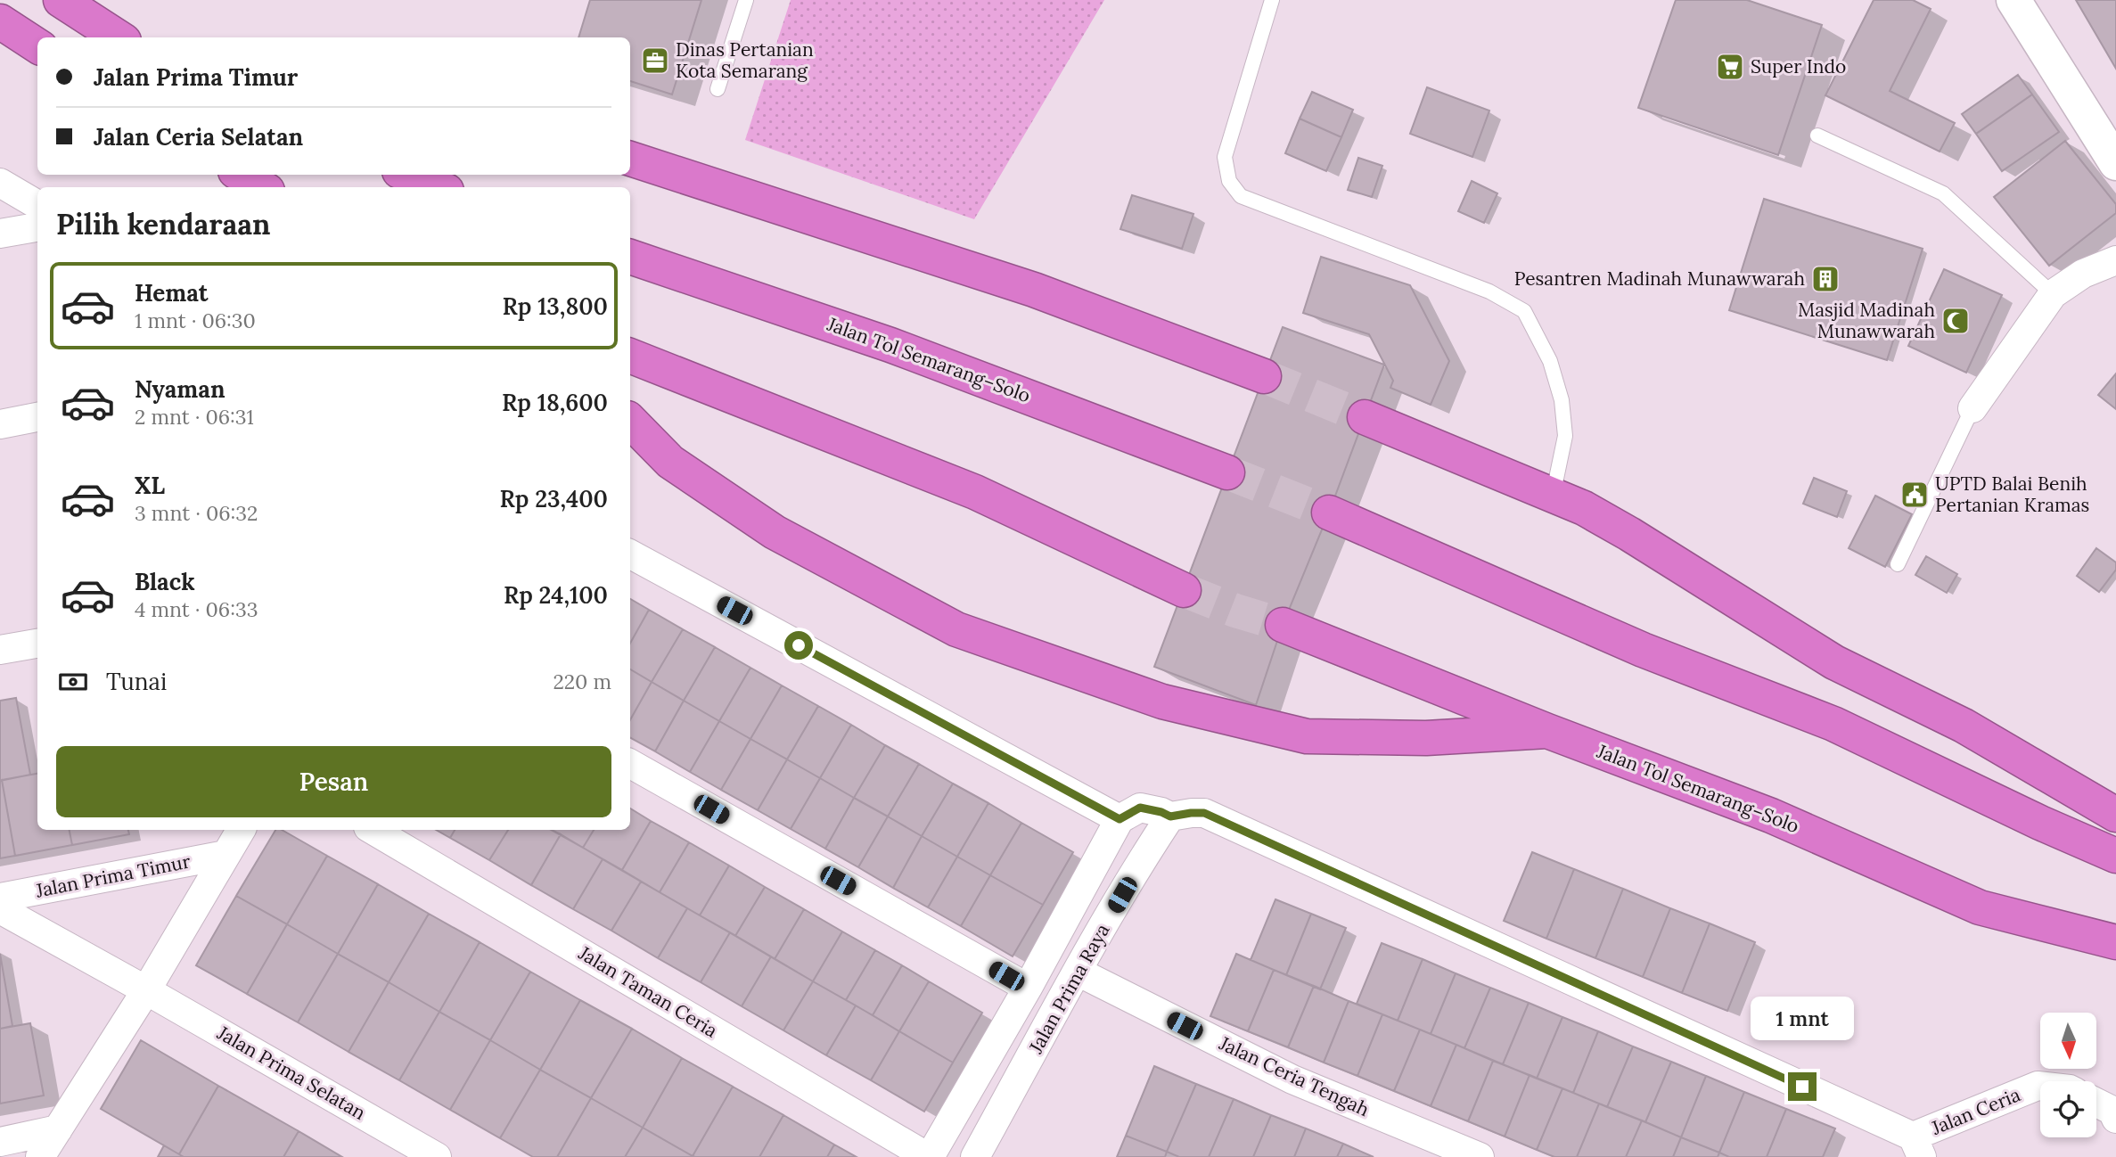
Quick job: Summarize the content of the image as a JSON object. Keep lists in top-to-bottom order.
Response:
{
  "streets": {
    "highway": ["Jalan Tol Semarang–Solo"],
    "street": [
      "Jalan Prima Timur",
      "Jalan Prima Raya",
      "Jalan Taman Ceria",
      "Jalan Prima Selatan",
      "Jalan Ceria Tengah",
      "Jalan Ceria"
    ]
  },
  "crossings": [
    ["Jalan Prima Timur", "Jalan Prima Selatan"],
    ["Jalan Prima Raya", "Jalan Taman Ceria"],
    ["Jalan Prima Raya", "Jalan Ceria Tengah"]
  ],
  "places": {
    "office": ["Dinas Pertanian Kota Semarang"],
    "supermarket": ["Super Indo"],
    "building": ["Pesantren Madinah Munawwarah"],
    "mosque": ["Masjid Madinah Munawwarah"],
    "public building": ["UPTD Balai Benih Pertanian Kramas"]
  },
  "north": "bottom",
  "page": {
    "banner": ["Jalan Prima Timur", "Jalan Ceria Selatan"],
    "heading": "Pilih kendaraan",
    "list": [
      {
        "name": "Hemat",
        "note": "1 mnt · 06:30",
        "value": "Rp 13,800"
      },
      {
        "name": "Nyaman",
        "note": "2 mnt · 06:31",
        "value": "Rp 18,600"
      },
      {
        "name": "XL",
        "note": "3 mnt · 06:32",
        "value": "Rp 23,400"
      },
      {
        "name": "Black",
        "note": "4 mnt · 06:33",
        "value": "Rp 24,100"
      }
    ],
    "pay": ["Tunai", "220 m"],
    "buttons": "Pesan",
    "bubble": "1 mnt"
  }
}
